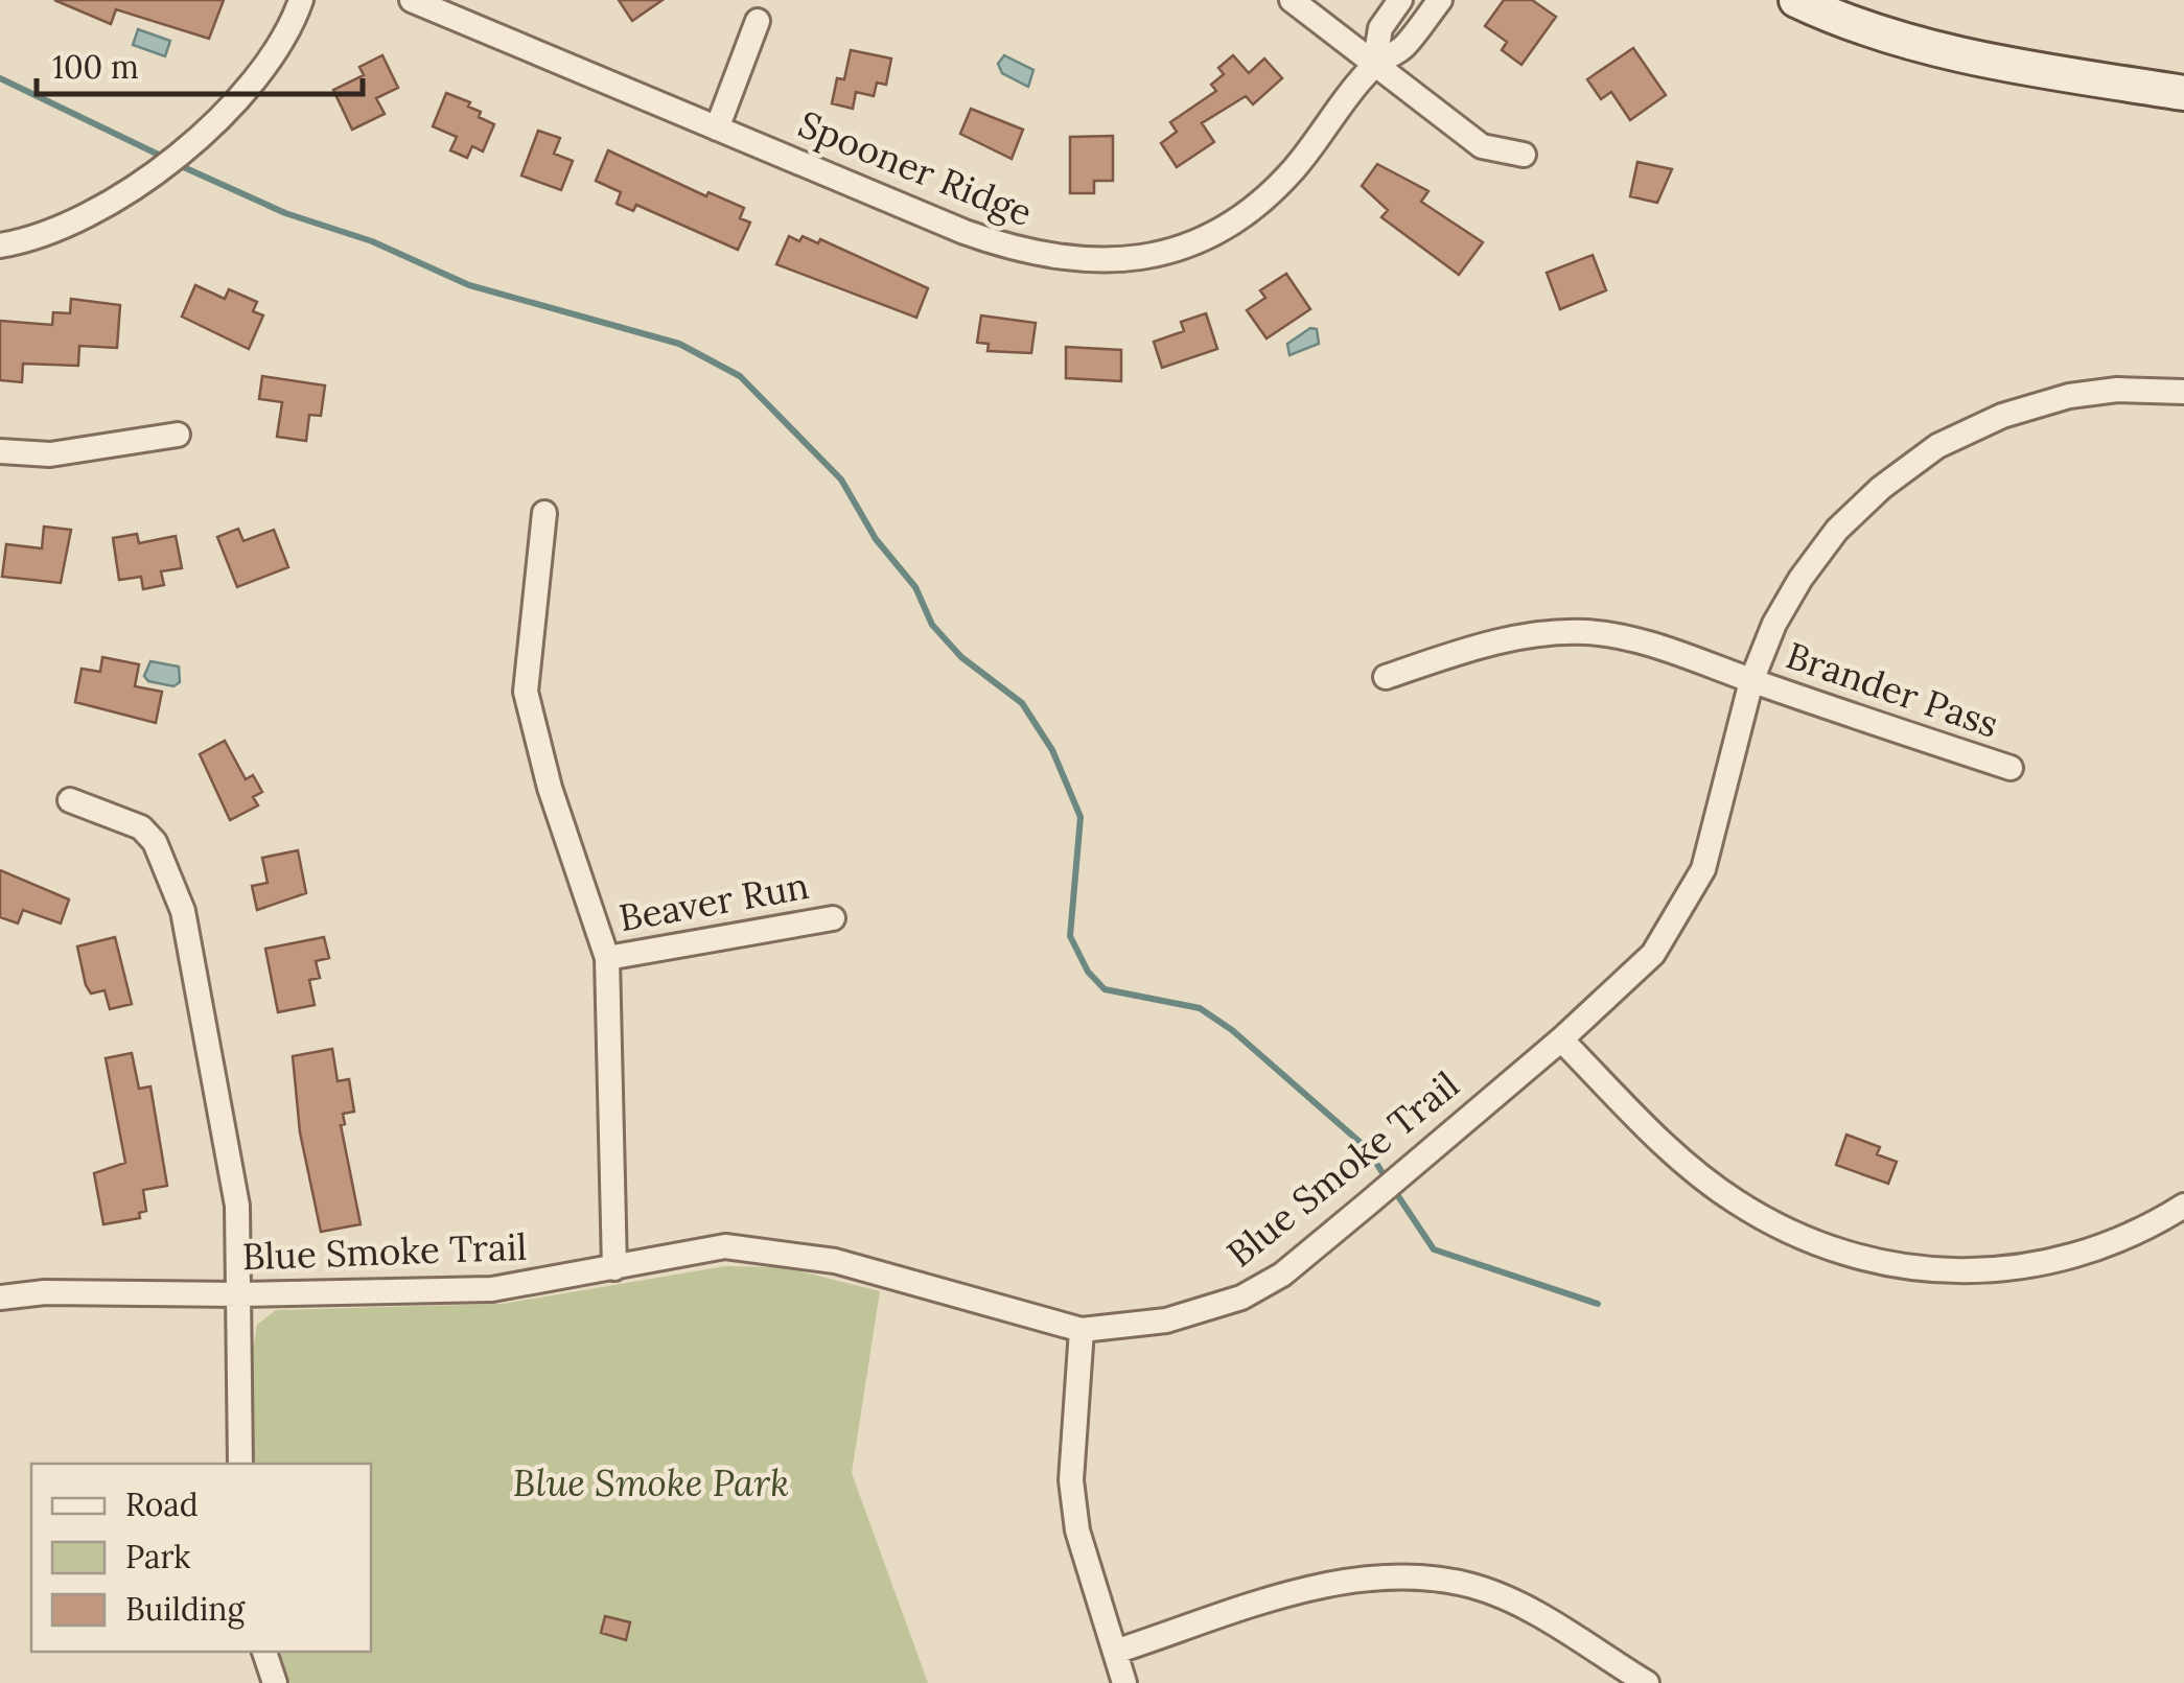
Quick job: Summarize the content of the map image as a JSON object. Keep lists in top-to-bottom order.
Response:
{
  "streets": {
    "street": [
      "Spooner Ridge",
      "Brander Pass",
      "Beaver Run",
      "Blue Smoke Trail"
    ]
  },
  "crossings": [
    ["Brander Pass", "Blue Smoke Trail"]
  ],
  "parks": ["Blue Smoke Park"],
  "legend": ["Road", "Park", "Building"],
  "scale_bar": "100 m"
}
